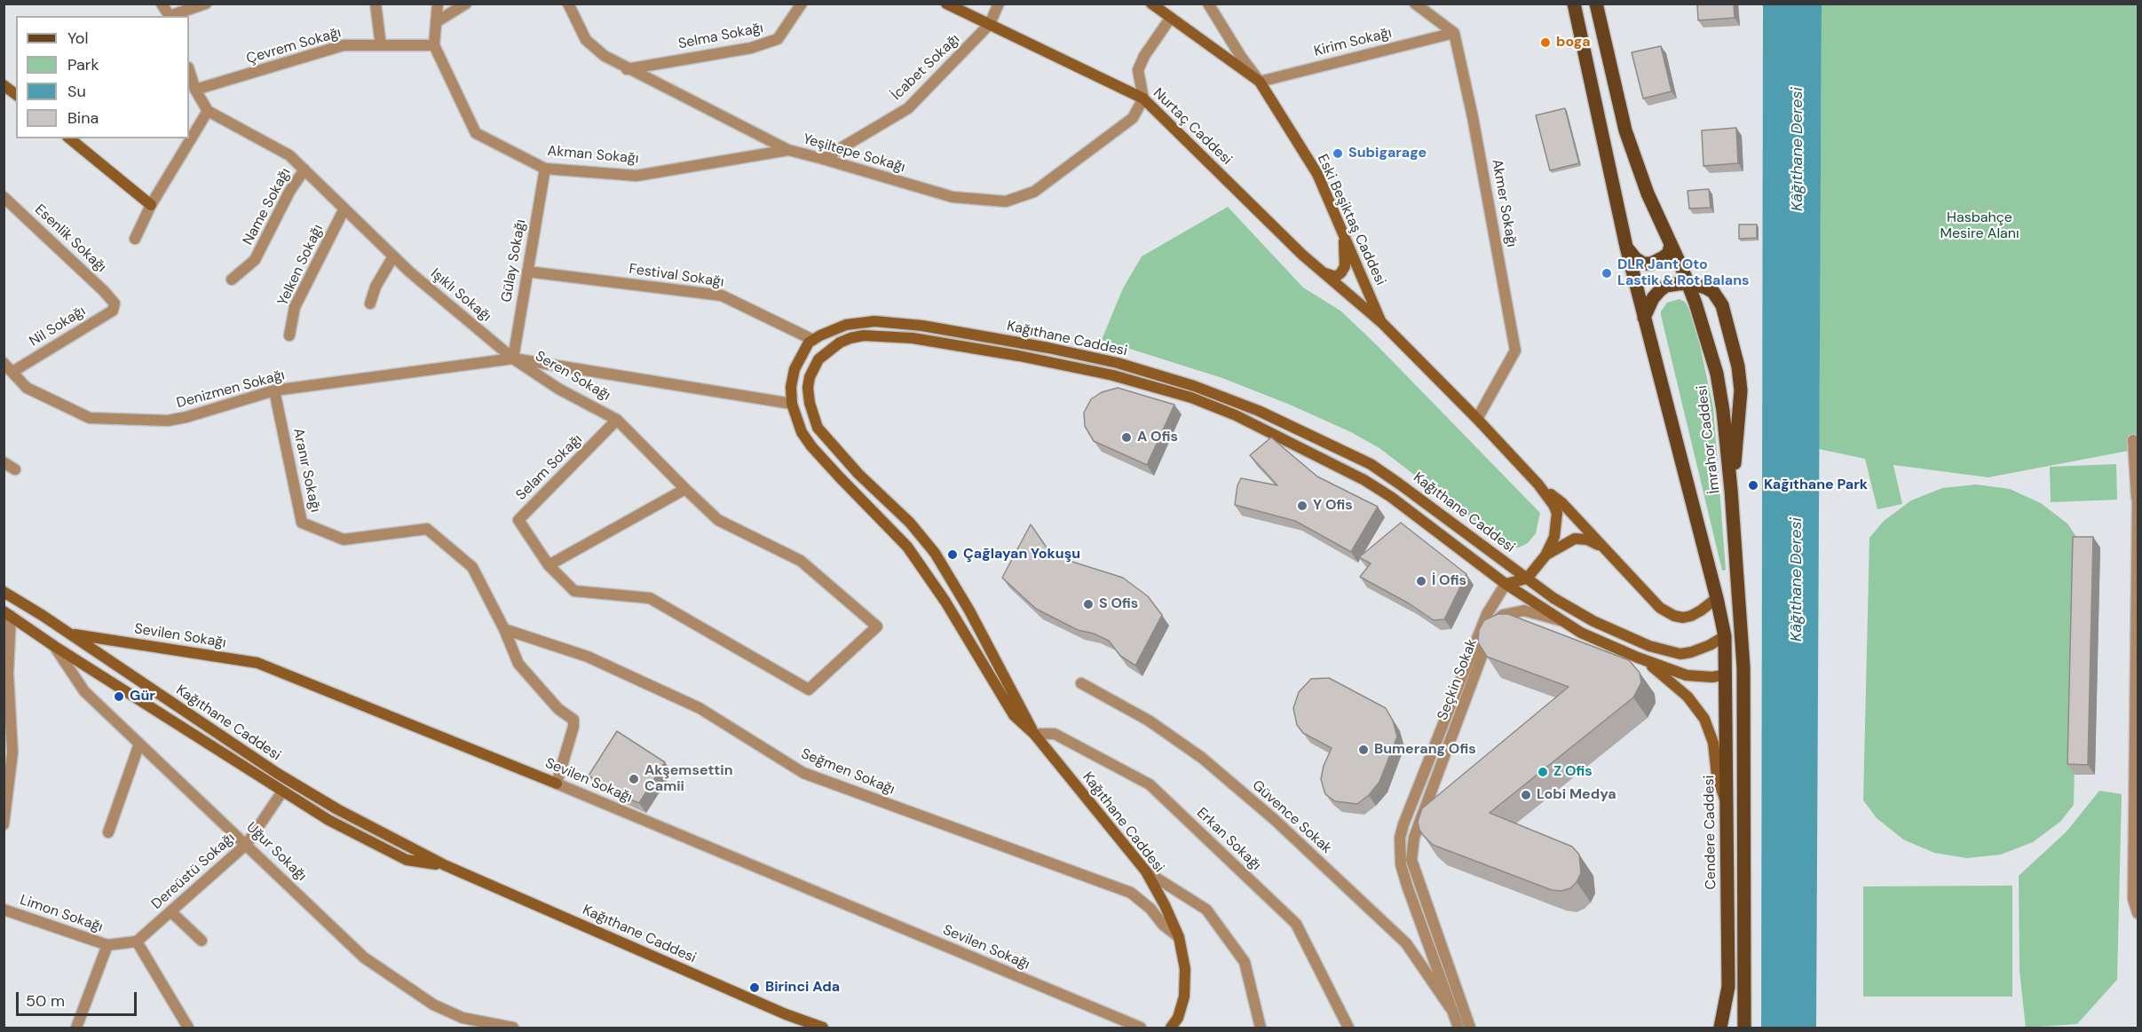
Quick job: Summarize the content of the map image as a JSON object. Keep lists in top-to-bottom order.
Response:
{
  "streets": {
    "main road": [
      "Nurtaç Caddesi",
      "Eski Beşiktaş Caddesi",
      "Kağıthane Caddesi",
      "İmrahor Caddesi",
      "Sevilen Sokağı",
      "Cendere Caddesi"
    ],
    "street": [
      "Selma Sokağı",
      "Kirim Sokağı",
      "Çevrem Sokağı",
      "İcabet Sokağı",
      "Yeşiltepe Sokağı",
      "Akman Sokağı",
      "Akmer Sokağı",
      "Name Sokağı",
      "Esenlik Sokağı",
      "Gülay Sokağı",
      "Yelken Sokağı",
      "Festival Sokağı",
      "Işıklı Sokağı",
      "Nil Sokağı",
      "Seren Sokağı",
      "Denizmen Sokağı",
      "Selam Sokağı",
      "Aranır Sokağı",
      "Seçkin Sokak",
      "Seğmen Sokağı",
      "Güvence Sokak",
      "Erkan Sokağı",
      "Uğur Sokağı",
      "Dereüstü Sokağı",
      "Limon Sokağı"
    ]
  },
  "crossings": [
    ["Selma Sokağı", "Yeşiltepe Sokağı"],
    ["Kirim Sokağı", "Akmer Sokağı"],
    ["Kirim Sokağı", "Eski Beşiktaş Caddesi"],
    ["Çevrem Sokağı", "Akman Sokağı"],
    ["İcabet Sokağı", "Nurtaç Caddesi"],
    ["İcabet Sokağı", "Yeşiltepe Sokağı"],
    ["Nurtaç Caddesi", "Yeşiltepe Sokağı"],
    ["Nurtaç Caddesi", "Akmer Sokağı"],
    ["Nurtaç Caddesi", "Eski Beşiktaş Caddesi"],
    ["Yeşiltepe Sokağı", "Akman Sokağı"],
    ["Akman Sokağı", "Gülay Sokağı"],
    ["Name Sokağı", "Işıklı Sokağı"],
    ["Esenlik Sokağı", "Nil Sokağı"],
    ["Gülay Sokağı", "Festival Sokağı"],
    ["Gülay Sokağı", "Işıklı Sokağı"],
    ["Gülay Sokağı", "Seren Sokağı"],
    ["Gülay Sokağı", "Denizmen Sokağı"],
    ["Yelken Sokağı", "Işıklı Sokağı"],
    ["Festival Sokağı", "Kağıthane Caddesi"],
    ["Işıklı Sokağı", "Seren Sokağı"],
    ["Işıklı Sokağı", "Denizmen Sokağı"],
    ["Nil Sokağı", "Denizmen Sokağı"],
    ["Kağıthane Caddesi", "İmrahor Caddesi"],
    ["Kağıthane Caddesi", "Sevilen Sokağı"],
    ["Kağıthane Caddesi", "Seçkin Sokak"],
    ["Kağıthane Caddesi", "Seğmen Sokağı"],
    ["Kağıthane Caddesi", "Cendere Caddesi"],
    ["Kağıthane Caddesi", "Erkan Sokağı"],
    ["Kağıthane Caddesi", "Uğur Sokağı"],
    ["Kağıthane Caddesi", "Dereüstü Sokağı"],
    ["Seren Sokağı", "Denizmen Sokağı"],
    ["Seren Sokağı", "Selam Sokağı"],
    ["Denizmen Sokağı", "Aranır Sokağı"],
    ["İmrahor Caddesi", "Cendere Caddesi"],
    ["Aranır Sokağı", "Seğmen Sokağı"],
    ["Seçkin Sokak", "Güvence Sokak"],
    ["Uğur Sokağı", "Dereüstü Sokağı"],
    ["Dereüstü Sokağı", "Limon Sokağı"]
  ],
  "water": ["Kâğıthane Deresi"],
  "parks": ["Hasbahçe Mesire Alanı"],
  "places": [
    "boga",
    "Subigarage",
    "DLR Jant Oto Lastik & Rot Balans",
    "A Ofis",
    "Kağıthane Park",
    "Y Ofis",
    "Çağlayan Yokuşu",
    "İ Ofis",
    "S Ofis",
    "Gür",
    "Bumerang Ofis",
    "Z Ofis",
    "Akşemsettin Camii",
    "Lobi Medya",
    "Birinci Ada"
  ],
  "legend": [
    "Yol",
    "Park",
    "Su",
    "Bina"
  ],
  "scale_bar": "50 m"
}
